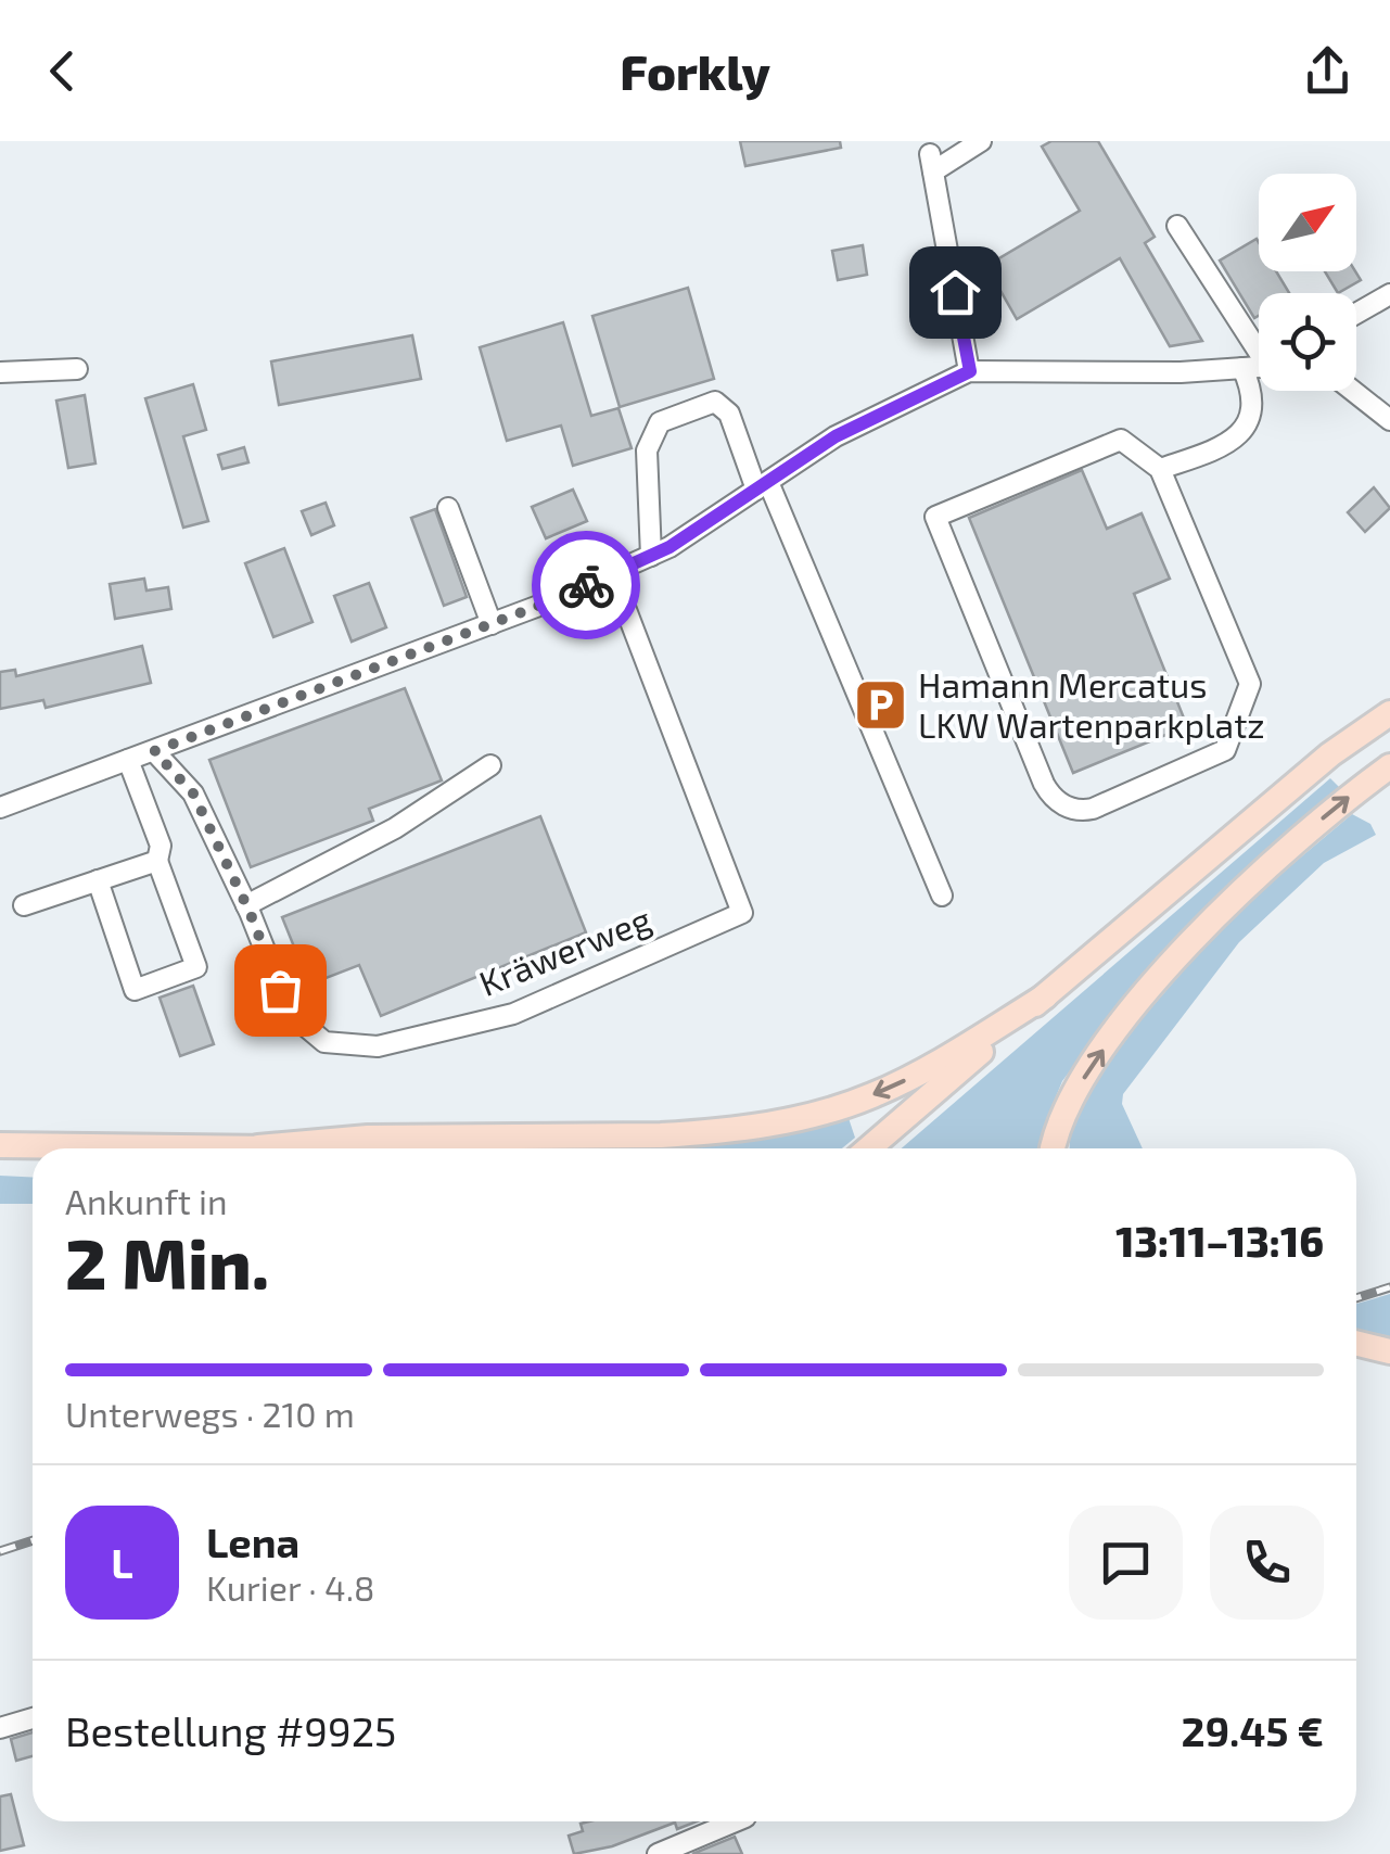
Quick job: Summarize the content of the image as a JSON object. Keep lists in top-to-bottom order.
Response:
{
  "streets": {
    "street": ["Kräwerweg"]
  },
  "places": {
    "parking": ["Hamann Mercatus LKW Wartenparkplatz"]
  },
  "north": "top right",
  "page": {
    "header": "Forkly",
    "heading": ["2 Min.", "Ankunft in", "13:11–13:16"],
    "panel": [
      "Lena",
      "Kurier · 4.8",
      "Bestellung #9925",
      "29.45 €"
    ],
    "bar": "Unterwegs · 210 m",
    "round": "L"
  }
}
